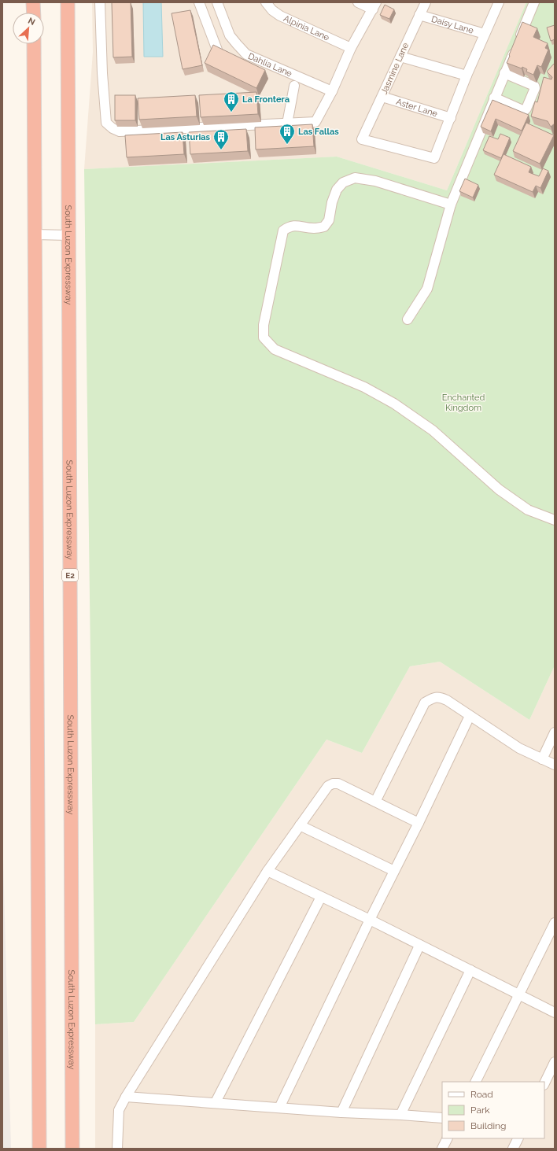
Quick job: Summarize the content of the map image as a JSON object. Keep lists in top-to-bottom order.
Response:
{
  "streets": {
    "highway": ["South Luzon Expressway", "E2"],
    "street": [
      "Daisy Lane",
      "Alpinia Lane",
      "Dahlia Lane",
      "Jasmine Lane",
      "Aster Lane"
    ]
  },
  "crossings": [
    ["Daisy Lane", "Jasmine Lane"],
    ["Jasmine Lane", "Aster Lane"]
  ],
  "parks": ["Enchanted Kingdom"],
  "places": {
    "building": ["La Frontera", "Las Fallas", "Las Asturias"]
  },
  "legend": ["Road", "Park", "Building"],
  "north": "top right"
}
